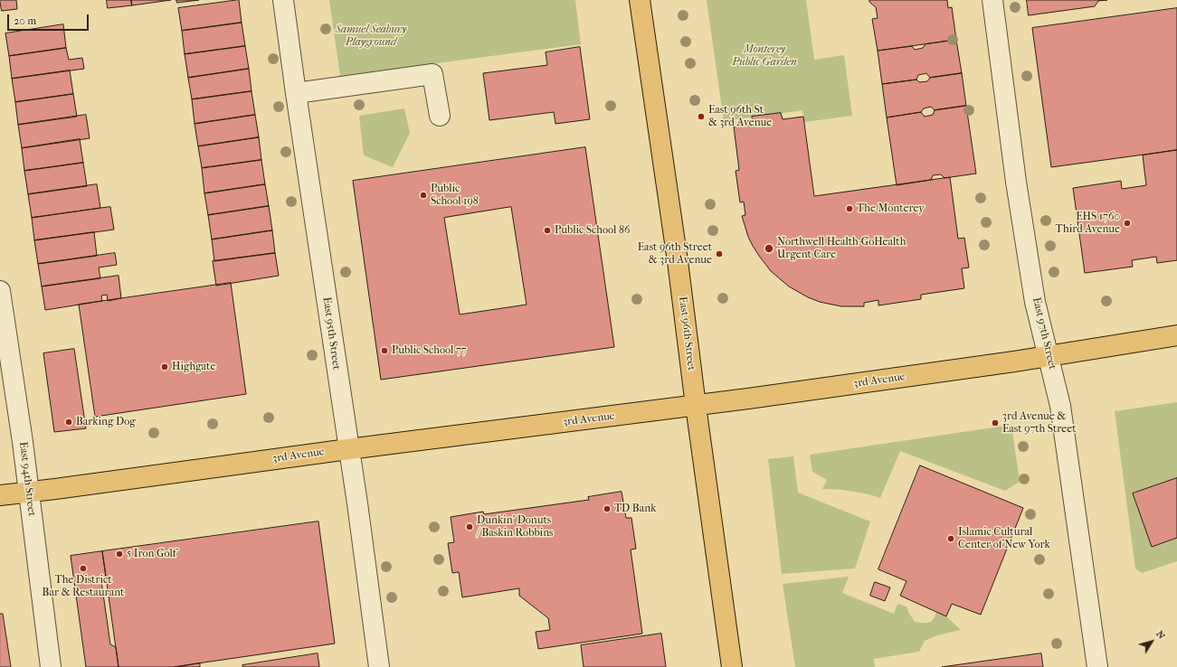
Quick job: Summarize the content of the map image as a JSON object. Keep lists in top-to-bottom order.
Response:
{
  "streets": {
    "main road": ["East 96th Street", "3rd Avenue"],
    "street": ["East 95th Street", "East 97th Street", "East 94th Street"]
  },
  "crossings": [
    ["East 95th Street", "3rd Avenue"],
    ["East 96th Street", "3rd Avenue"],
    ["East 97th Street", "3rd Avenue"],
    ["3rd Avenue", "East 94th Street"]
  ],
  "parks": ["Samuel Seabury Playground", "Monterey Public Garden"],
  "places": [
    "East 96th St & 3rd Avenue",
    "Public School 198",
    "The Monterey",
    "EHS 1760 Third Avenue",
    "Public School 86",
    "Northwell Health-GoHealth Urgent Care",
    "East 96th Street & 3rd Avenue",
    "Public School 77",
    "Highgate",
    "Barking Dog",
    "3rd Avenue & East 97th Street",
    "TD Bank",
    "Dunkin' Donuts / Baskin Robbins",
    "Islamic Cultural Center of New York",
    "5 Iron Golf",
    "The District Bar & Restaurant"
  ],
  "scale_bar": "20 m",
  "north": "top right"
}
